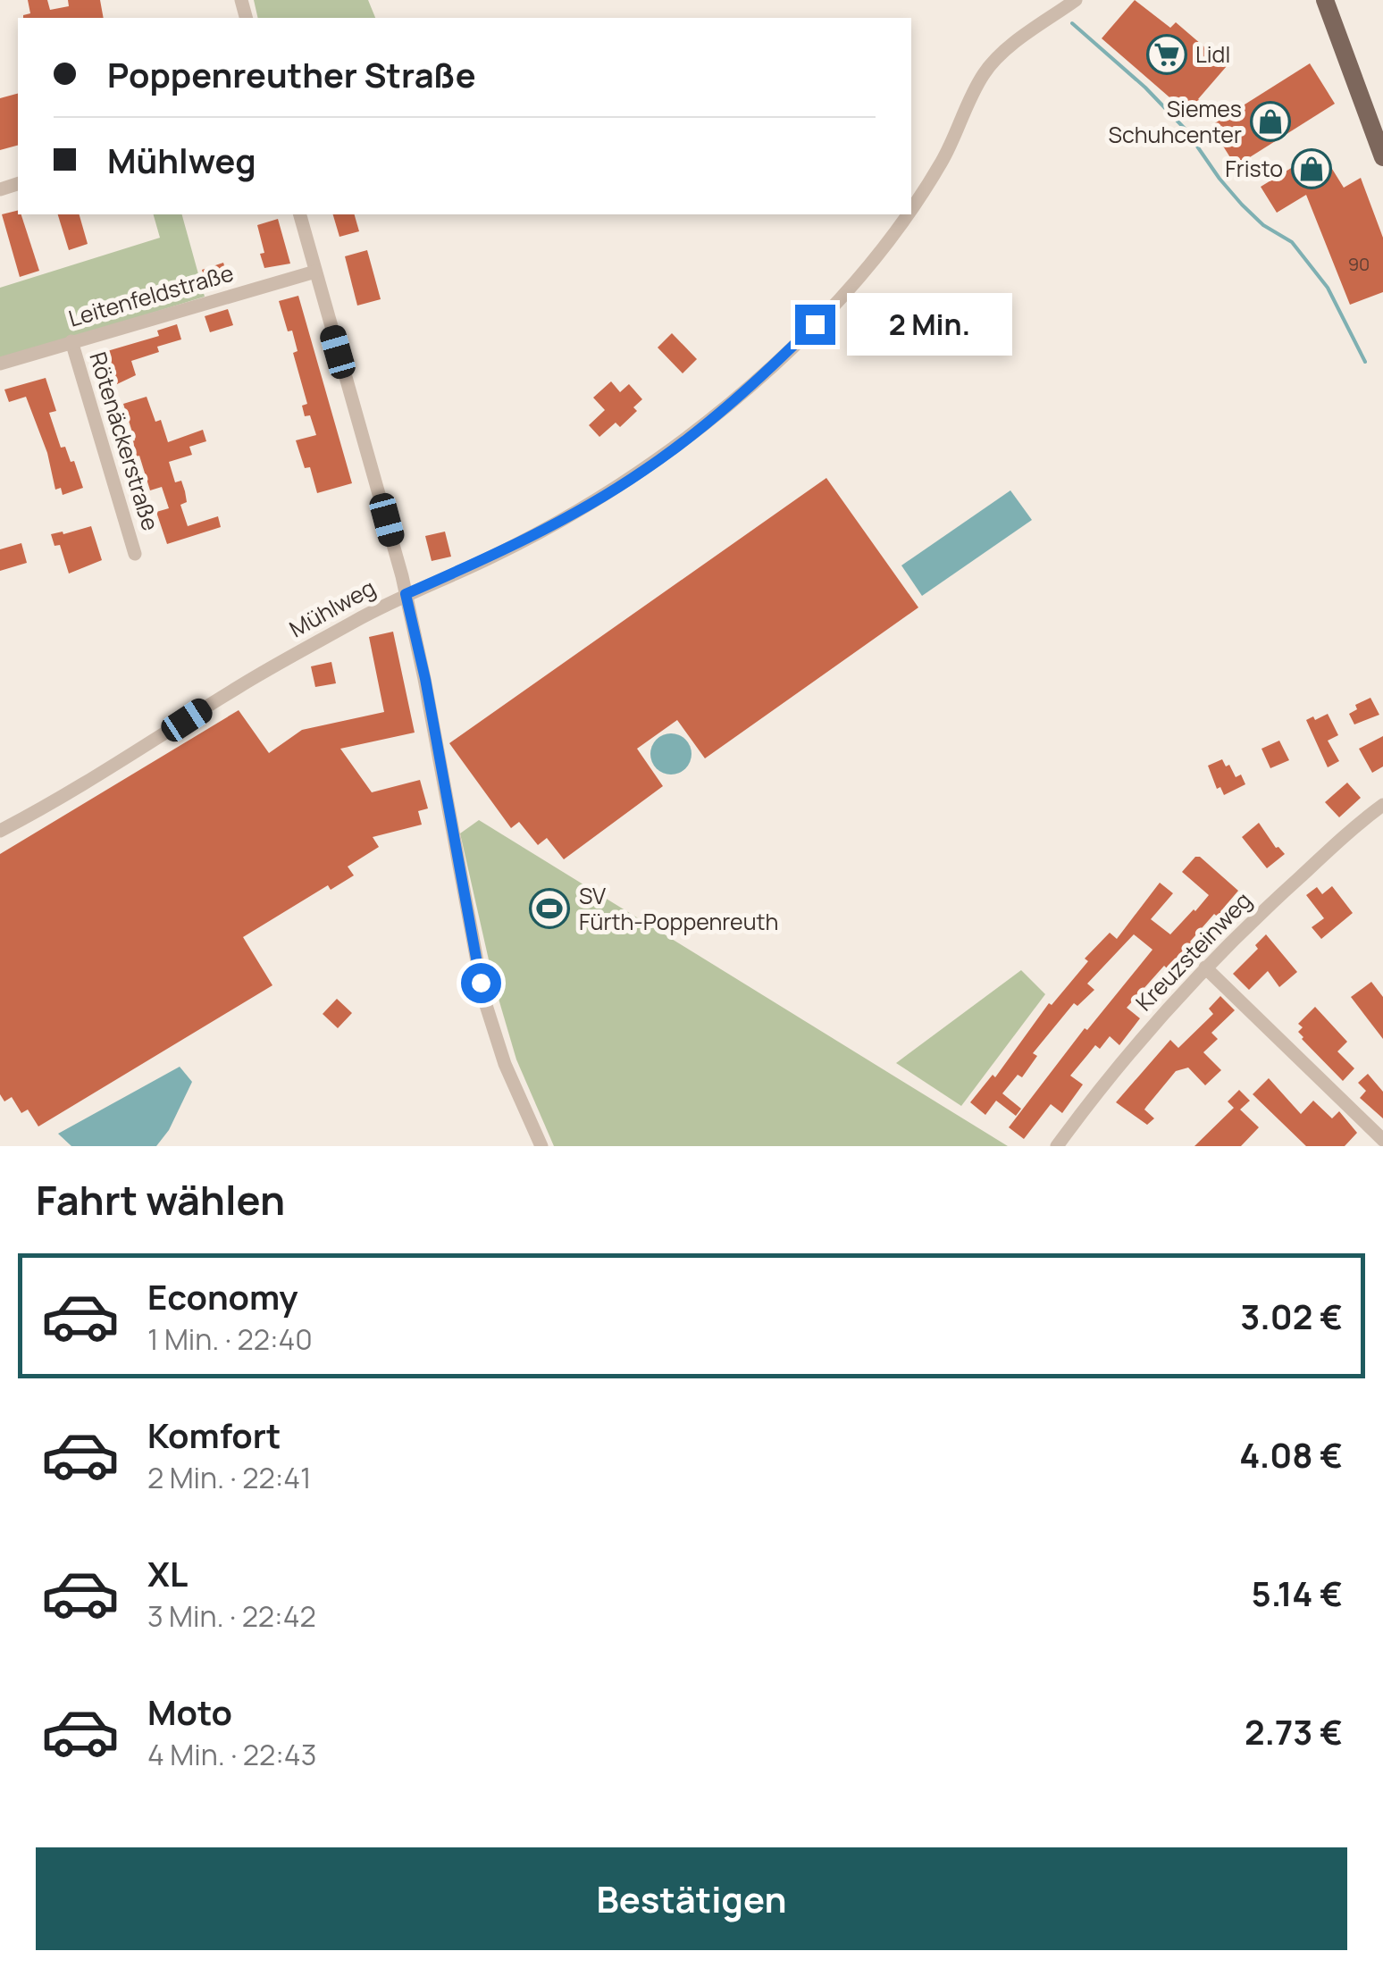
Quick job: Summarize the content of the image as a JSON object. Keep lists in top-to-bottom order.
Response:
{
  "streets": {
    "street": [
      "Leitenfeldstraße",
      "Rötenäckerstraße",
      "Mühlweg",
      "Kreuzsteinweg"
    ]
  },
  "crossings": [
    ["Leitenfeldstraße", "Rötenäckerstraße"]
  ],
  "places": {
    "supermarket": ["Lidl"],
    "shop": ["Siemes Schuhcenter", "Fristo"],
    "sports": ["SV Fürth-Poppenreuth"]
  },
  "house_numbers": ["90"],
  "page": {
    "banner": ["Poppenreuther Straße", "Mühlweg"],
    "bubble": "2 Min.",
    "heading": "Fahrt wählen",
    "list": [
      {
        "name": "Economy",
        "note": "1 Min. · 22:40",
        "value": "3.02 €"
      },
      {
        "name": "Komfort",
        "note": "2 Min. · 22:41",
        "value": "4.08 €"
      },
      {
        "name": "XL",
        "note": "3 Min. · 22:42",
        "value": "5.14 €"
      },
      {
        "name": "Moto",
        "note": "4 Min. · 22:43",
        "value": "2.73 €"
      }
    ],
    "buttons": "Bestätigen"
  }
}
